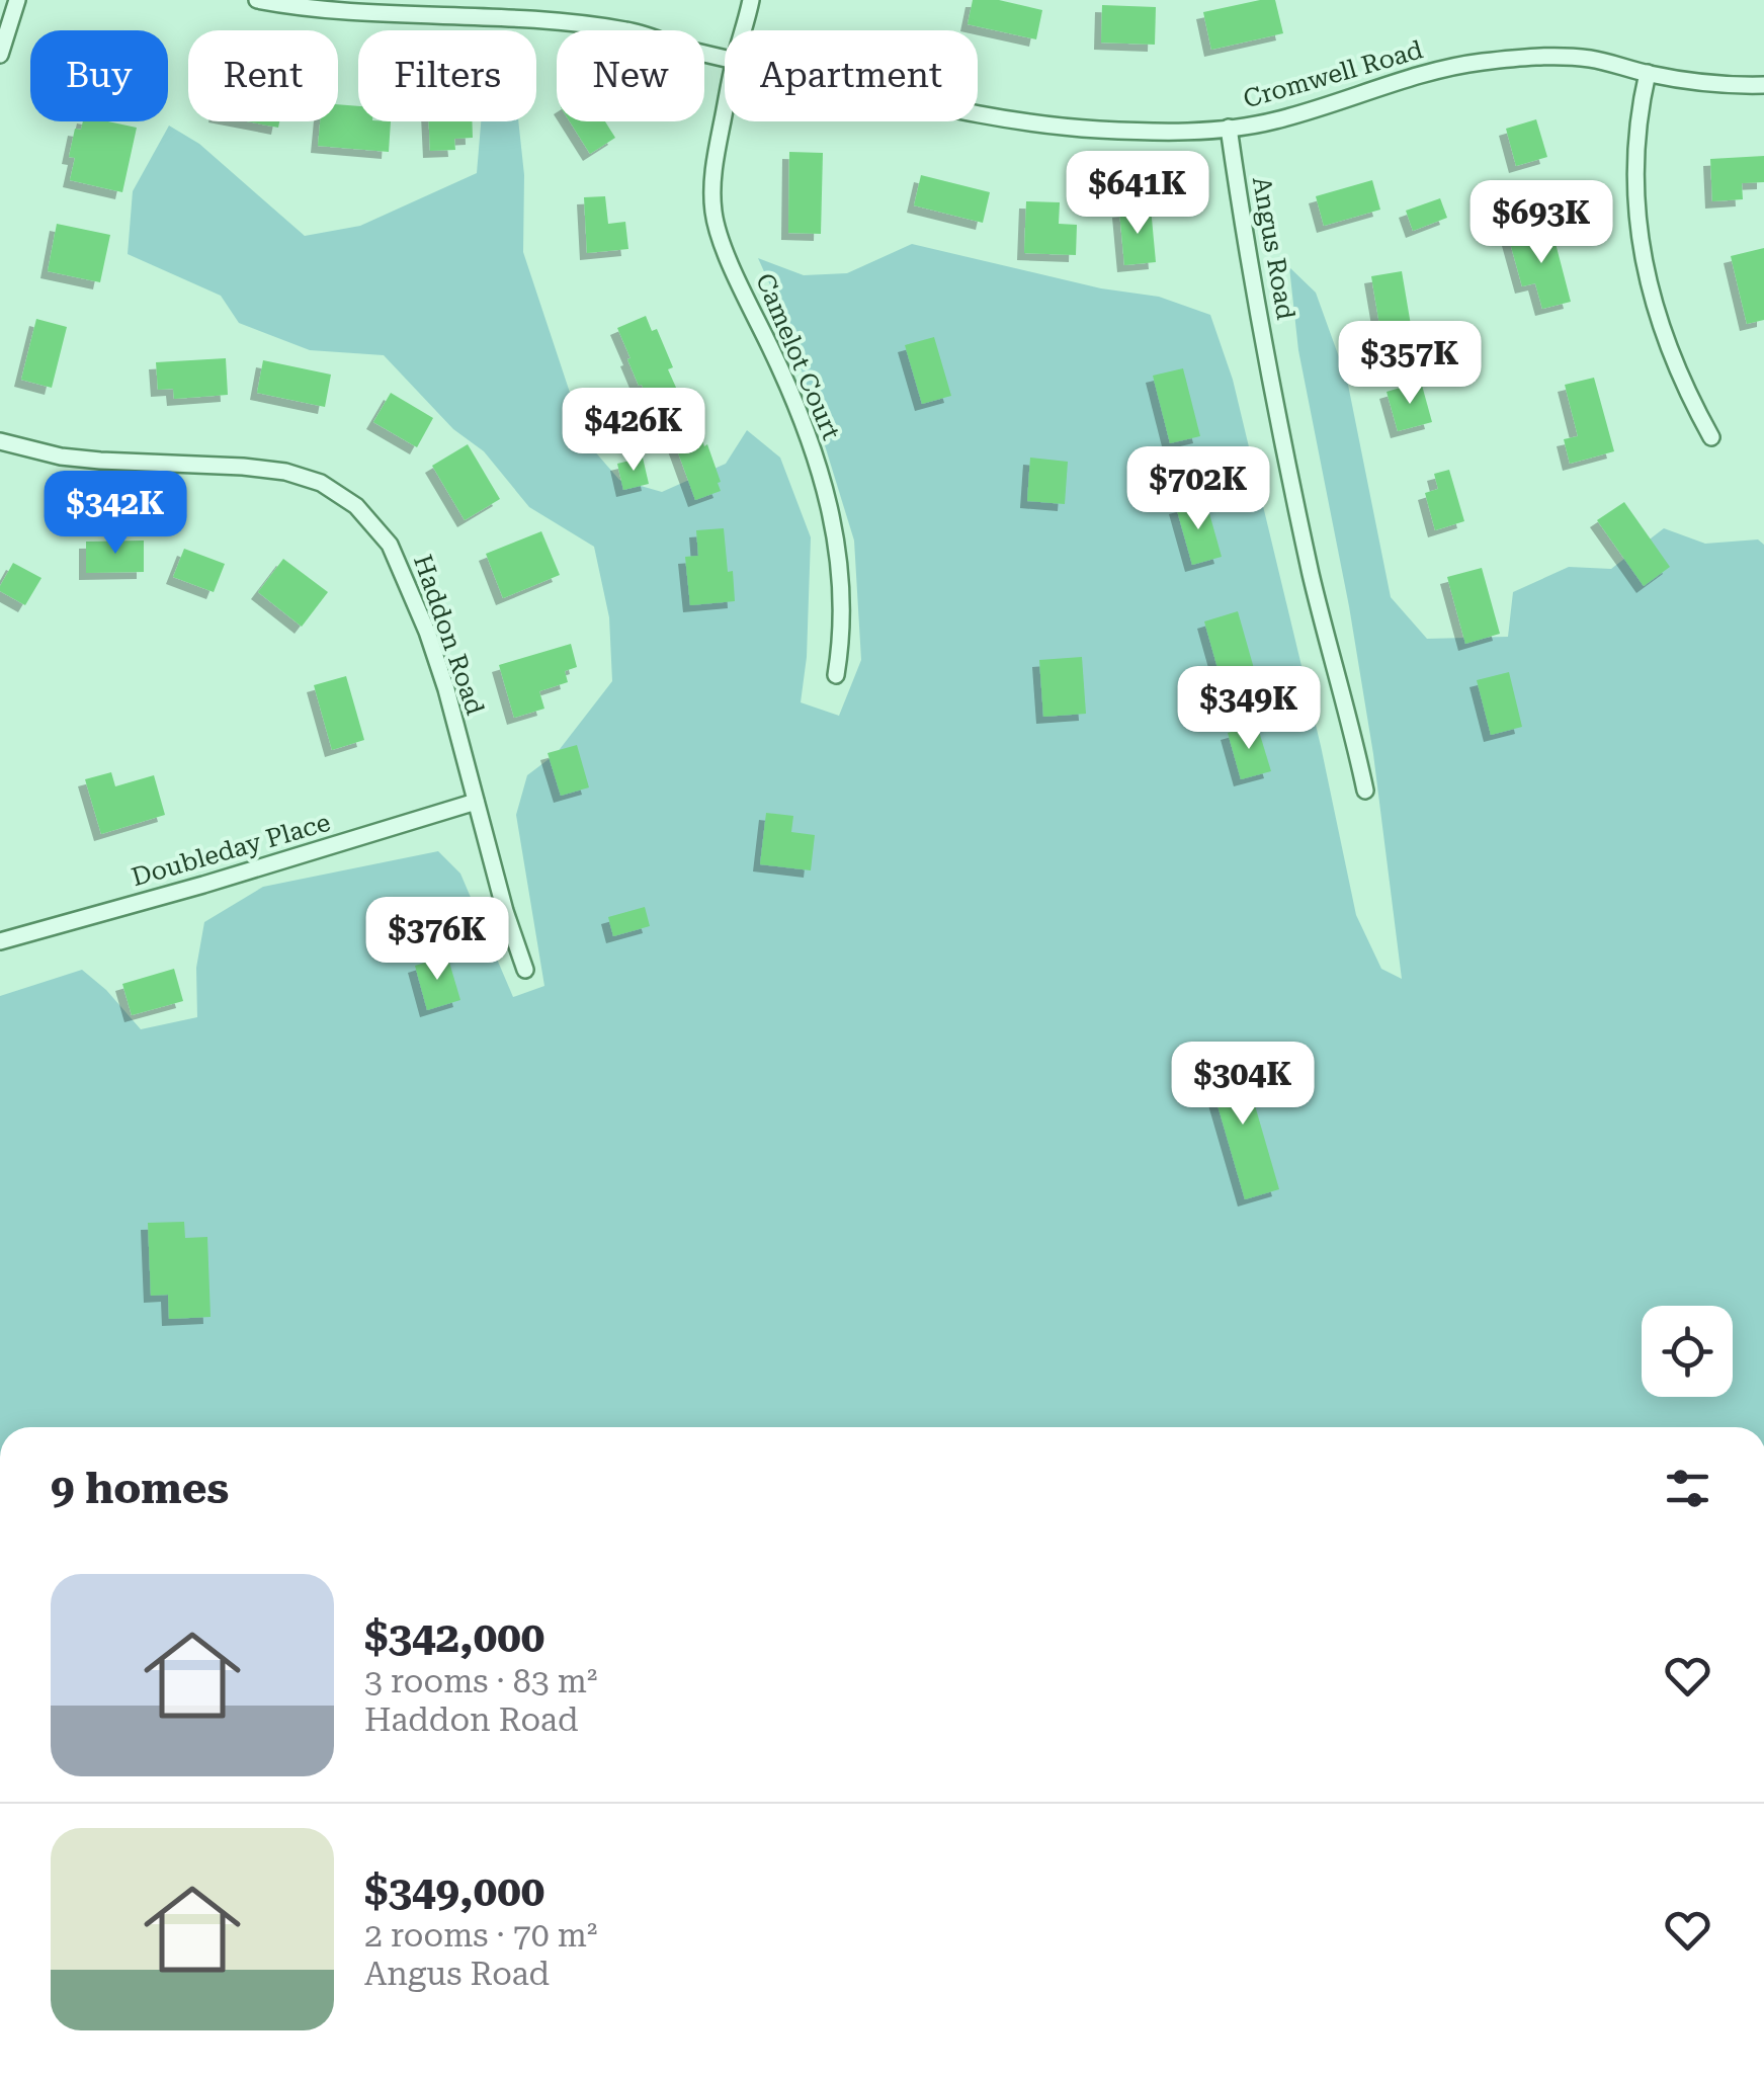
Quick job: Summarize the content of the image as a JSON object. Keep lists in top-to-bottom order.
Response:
{
  "streets": {
    "street": [
      "Cromwell Road",
      "Angus Road",
      "Camelot Court",
      "Haddon Road",
      "Doubleday Place"
    ]
  },
  "crossings": [
    ["Cromwell Road", "Angus Road"],
    ["Haddon Road", "Doubleday Place"]
  ],
  "page": {
    "chip": [
      "Buy",
      "Rent",
      "Filters",
      "New",
      "Apartment"
    ],
    "price": [
      "$641K",
      "$693K",
      "$357K",
      "$426K",
      "$702K",
      "$342K",
      "$349K",
      "$376K",
      "$304K"
    ],
    "heading": "9 homes",
    "list": [
      {
        "name": "$342,000",
        "note": "3 rooms · 83 m² · Haddon Road"
      },
      {
        "name": "$349,000",
        "note": "2 rooms · 70 m² · Angus Road"
      }
    ]
  }
}
